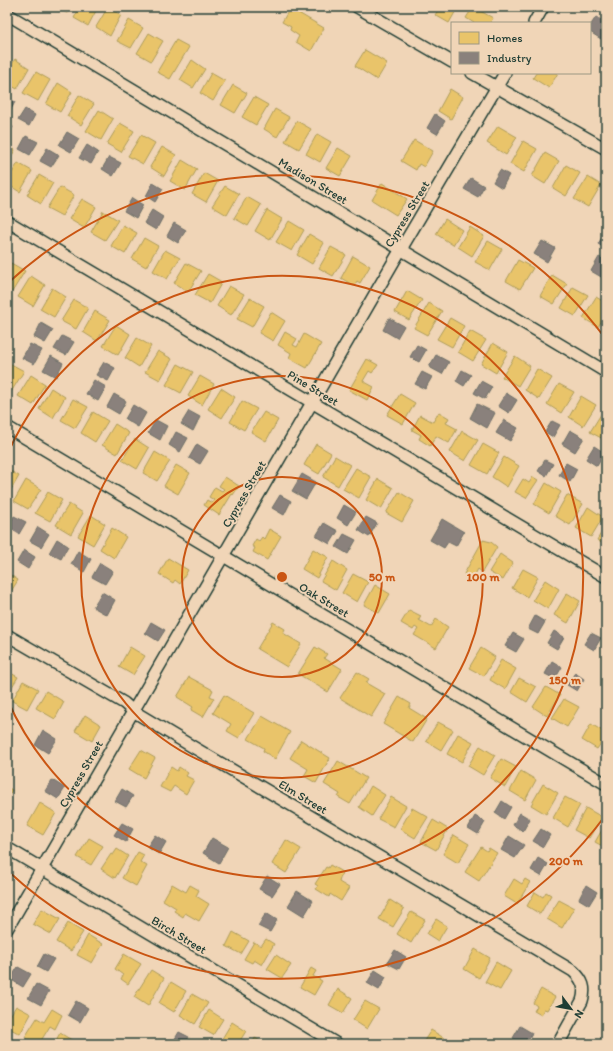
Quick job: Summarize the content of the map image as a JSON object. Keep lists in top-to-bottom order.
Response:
{
  "streets": {
    "street": [
      "Madison Street",
      "Cypress Street",
      "Pine Street",
      "Oak Street",
      "Elm Street",
      "Birch Street"
    ]
  },
  "crossings": [
    ["Madison Street", "Cypress Street"],
    ["Cypress Street", "Pine Street"],
    ["Cypress Street", "Oak Street"],
    ["Cypress Street", "Elm Street"],
    ["Cypress Street", "Birch Street"]
  ],
  "legend": ["Homes", "Industry"],
  "north": "bottom right",
  "rings": [
    "50 m",
    "100 m",
    "150 m",
    "200 m"
  ]
}
